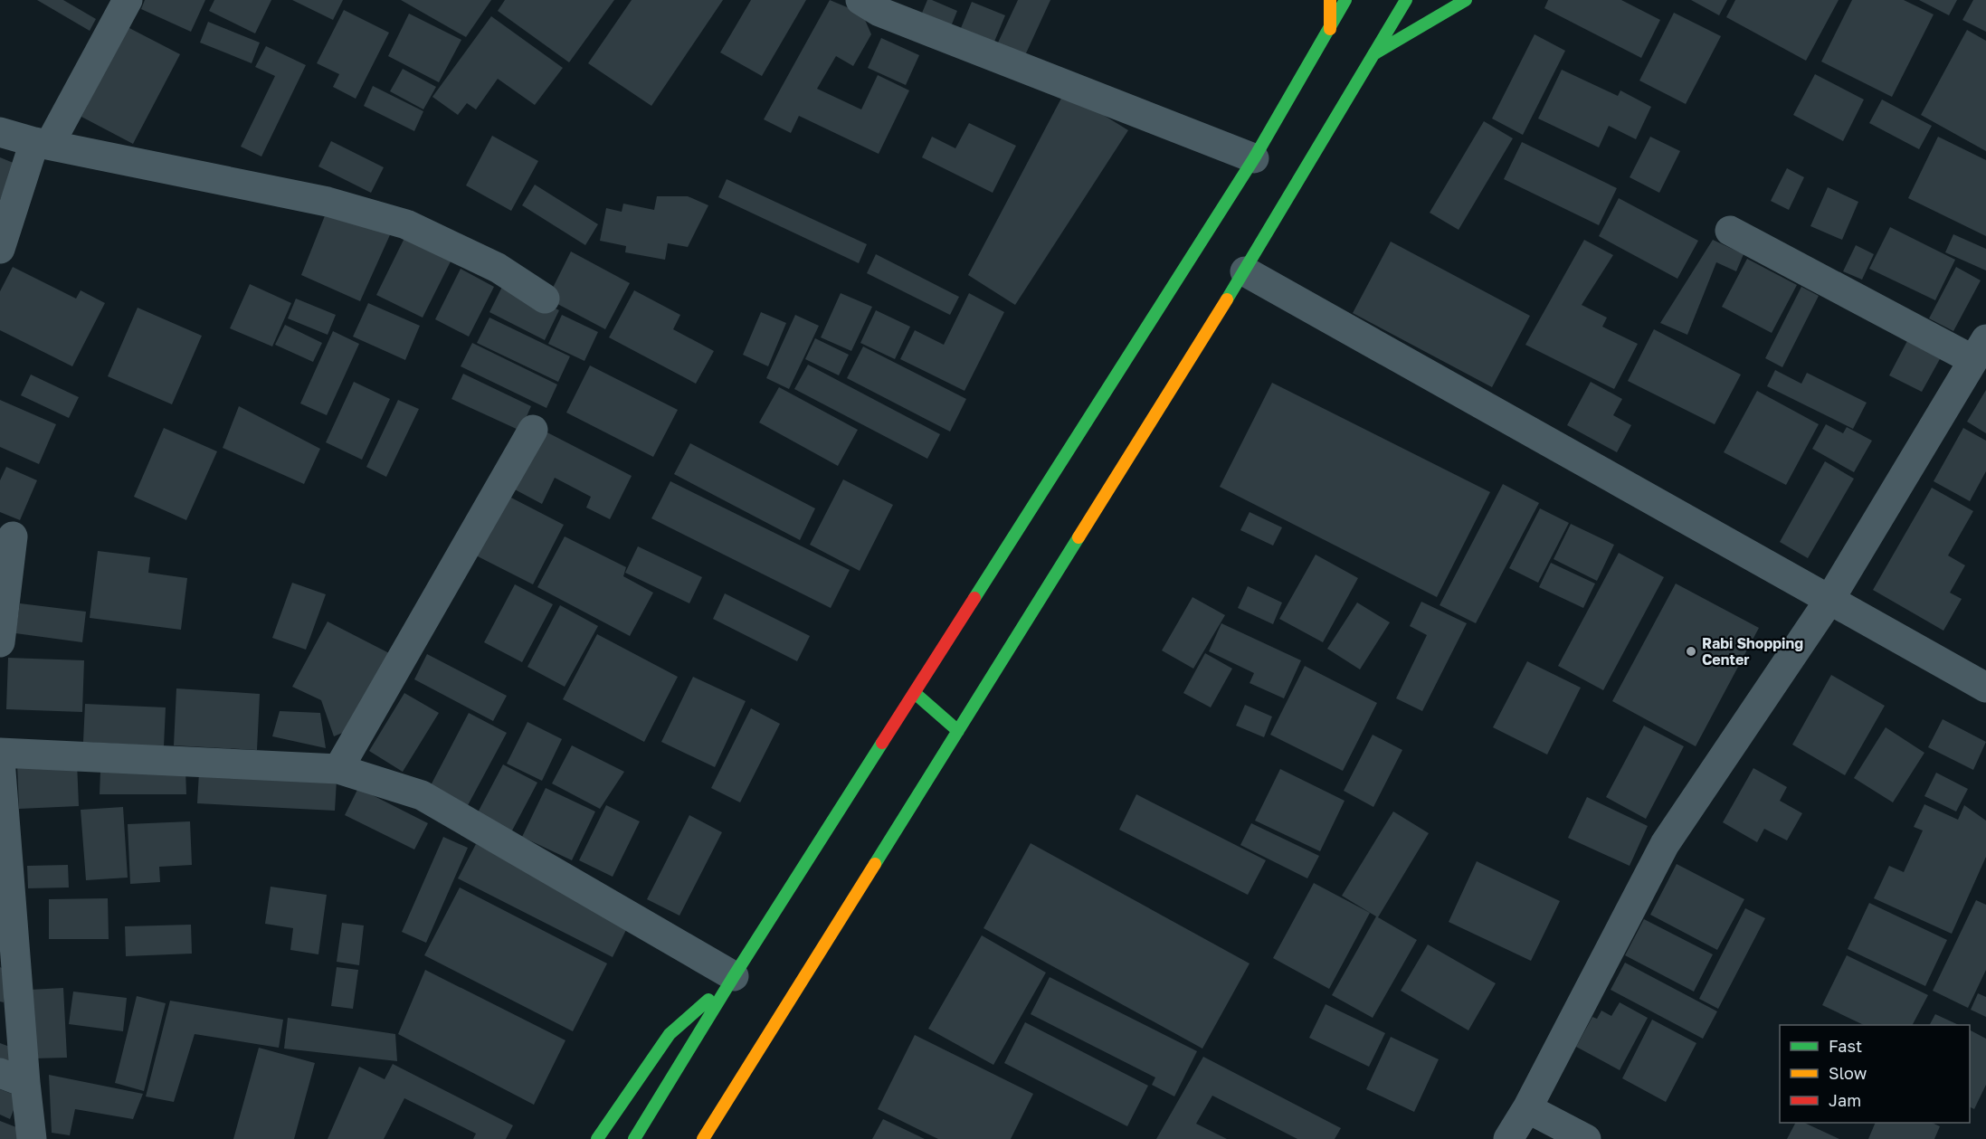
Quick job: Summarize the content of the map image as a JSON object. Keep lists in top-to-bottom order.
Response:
{
  "places": ["Rabi Shopping Center"],
  "legend": ["Fast", "Slow", "Jam"]
}
